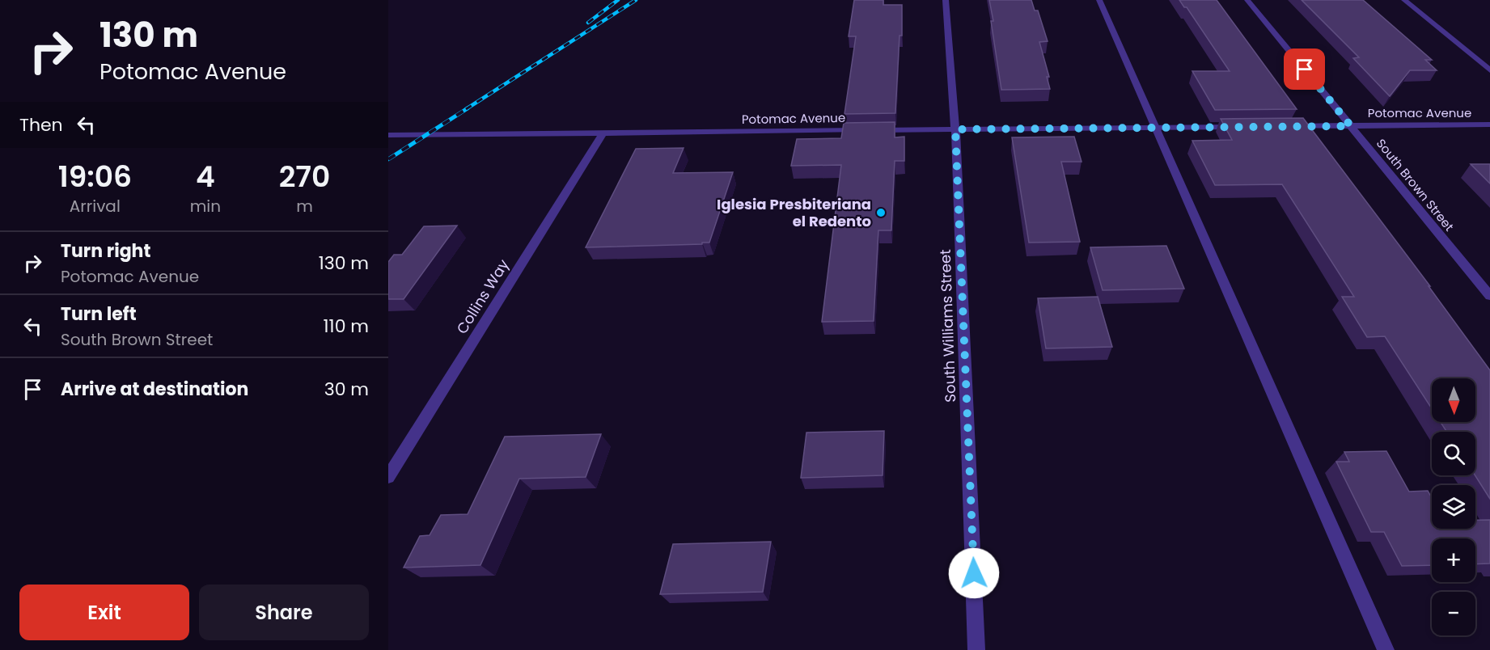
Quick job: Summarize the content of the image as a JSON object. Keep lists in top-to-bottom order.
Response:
{
  "streets": {
    "street": [
      "Potomac Avenue",
      "South Brown Street",
      "Collins Way",
      "South Williams Street"
    ]
  },
  "crossings": [
    ["Potomac Avenue", "South Brown Street"],
    ["Potomac Avenue", "Collins Way"],
    ["Potomac Avenue", "South Williams Street"]
  ],
  "places": ["Iglesia Presbiteriana el Redento"],
  "north": "bottom",
  "page": {
    "turn": ["130 m", "Potomac Avenue"],
    "then": "Then",
    "eta": [
      "19:06",
      "Arrival",
      "4",
      "min",
      "270",
      "m"
    ],
    "list": [
      {
        "name": "Turn right",
        "note": "Potomac Avenue",
        "value": "130 m"
      },
      {
        "name": "Turn left",
        "note": "South Brown Street",
        "value": "110 m"
      },
      {
        "name": "Arrive at destination",
        "value": "30 m"
      }
    ],
    "map_buttons": ["+", "−"],
    "buttons": ["Exit", "Share"]
  }
}
